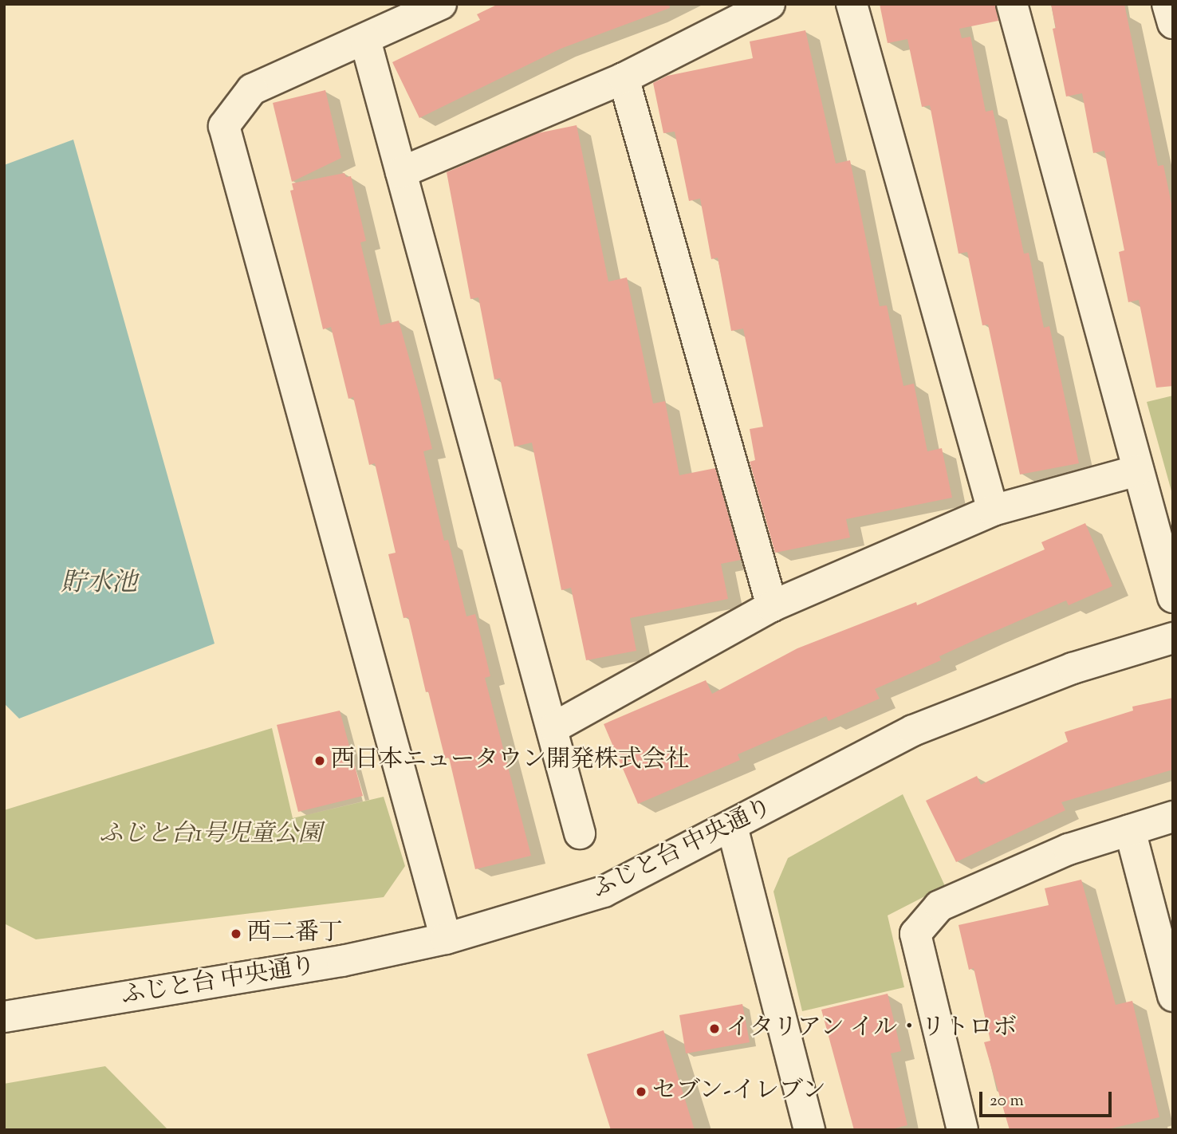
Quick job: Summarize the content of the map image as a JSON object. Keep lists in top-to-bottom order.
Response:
{
  "streets": {
    "street": ["ふじと台 中央通り"]
  },
  "water": ["貯水池"],
  "parks": ["ふじと台1号児童公園"],
  "places": [
    "西日本ニュータウン開発株式会社",
    "西二番丁",
    "イタリアン イル・リトロボ",
    "セブン-イレブン"
  ],
  "scale_bar": "20 m"
}
